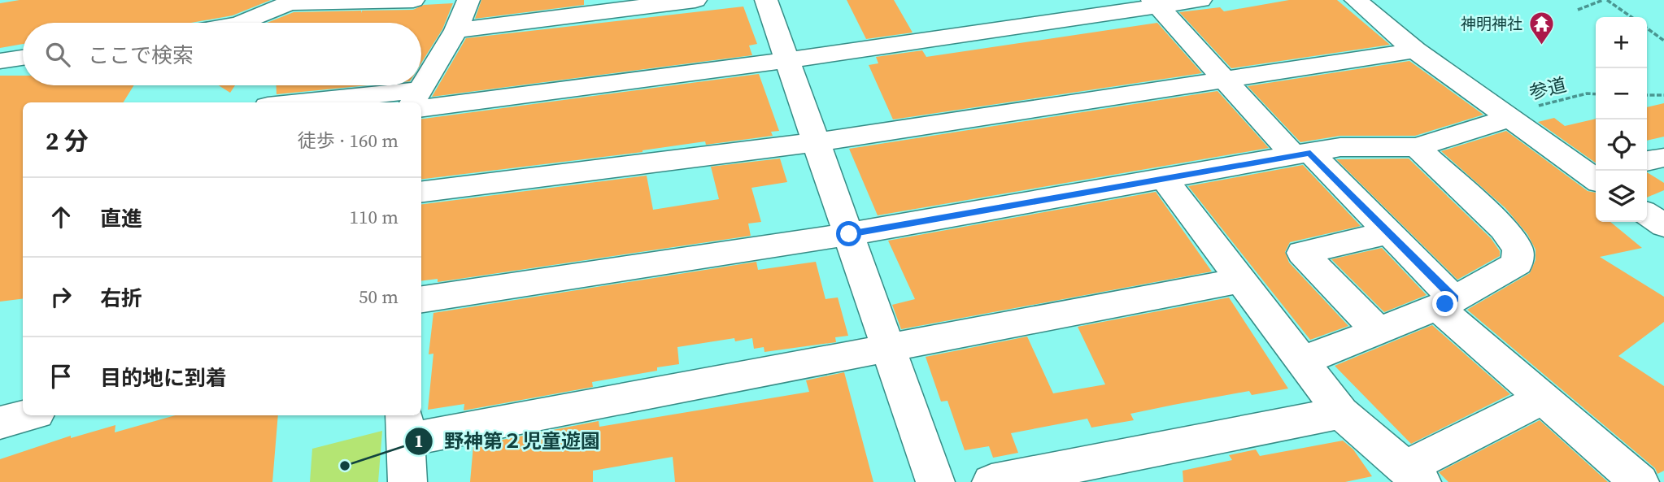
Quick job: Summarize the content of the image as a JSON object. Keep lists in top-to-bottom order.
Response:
{
  "streets": {
    "path": ["参道"]
  },
  "places": {
    "temple": ["神明神社"],
    "other": ["野神第２児童遊園"]
  },
  "page": {
    "map_buttons": ["+", "−"],
    "search": "ここで検索",
    "heading": ["2 分", "徒歩 · 160 m"],
    "list": [
      ["直進", "110 m"],
      ["右折", "50 m"],
      "目的地に到着"
    ]
  }
}
